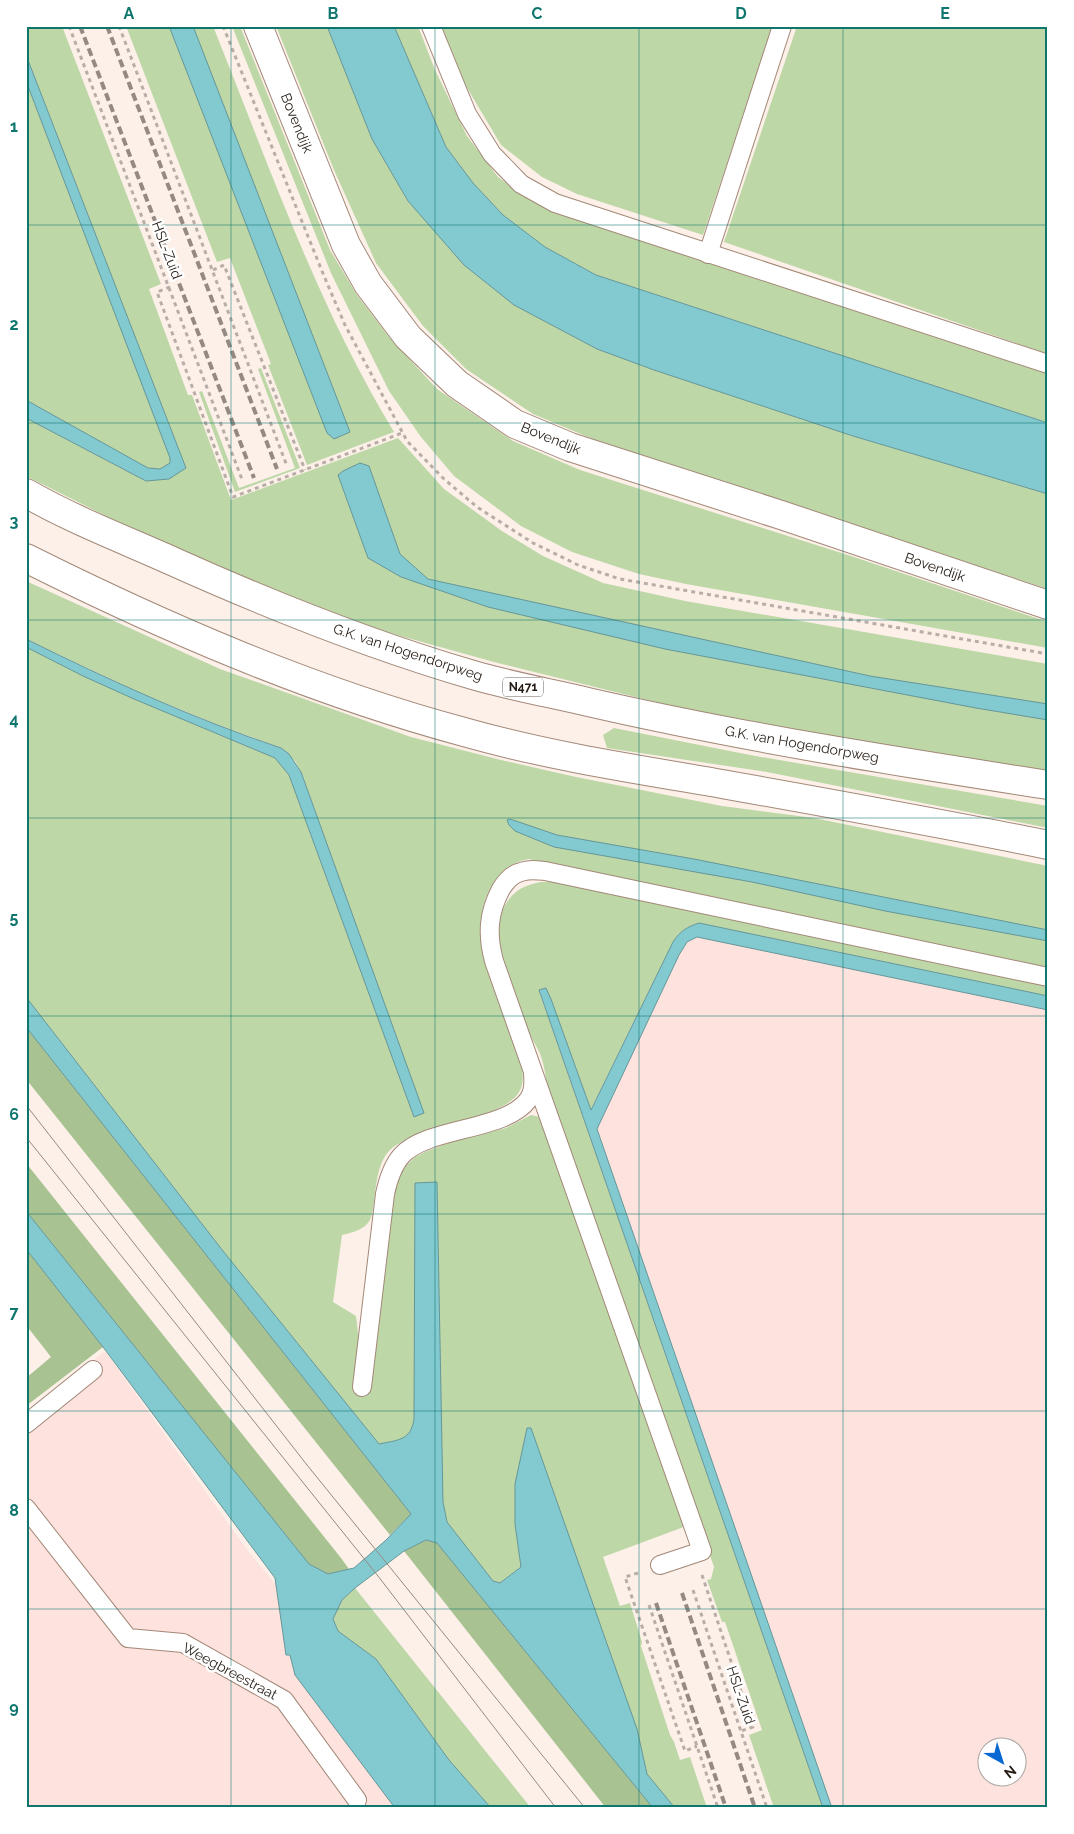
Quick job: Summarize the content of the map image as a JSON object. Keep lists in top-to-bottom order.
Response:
{
  "streets": {
    "main road": ["Bovendijk", "G.K. van Hogendorpweg", "N471"],
    "lane": ["Weegbreestraat"],
    "path": ["HSL-Zuid"]
  },
  "north": "bottom right",
  "grid": {
    "columns": [
      "A",
      "B",
      "C",
      "D",
      "E"
    ],
    "rows": [
      "1",
      "2",
      "3",
      "4",
      "5",
      "6",
      "7",
      "8",
      "9"
    ]
  }
}
